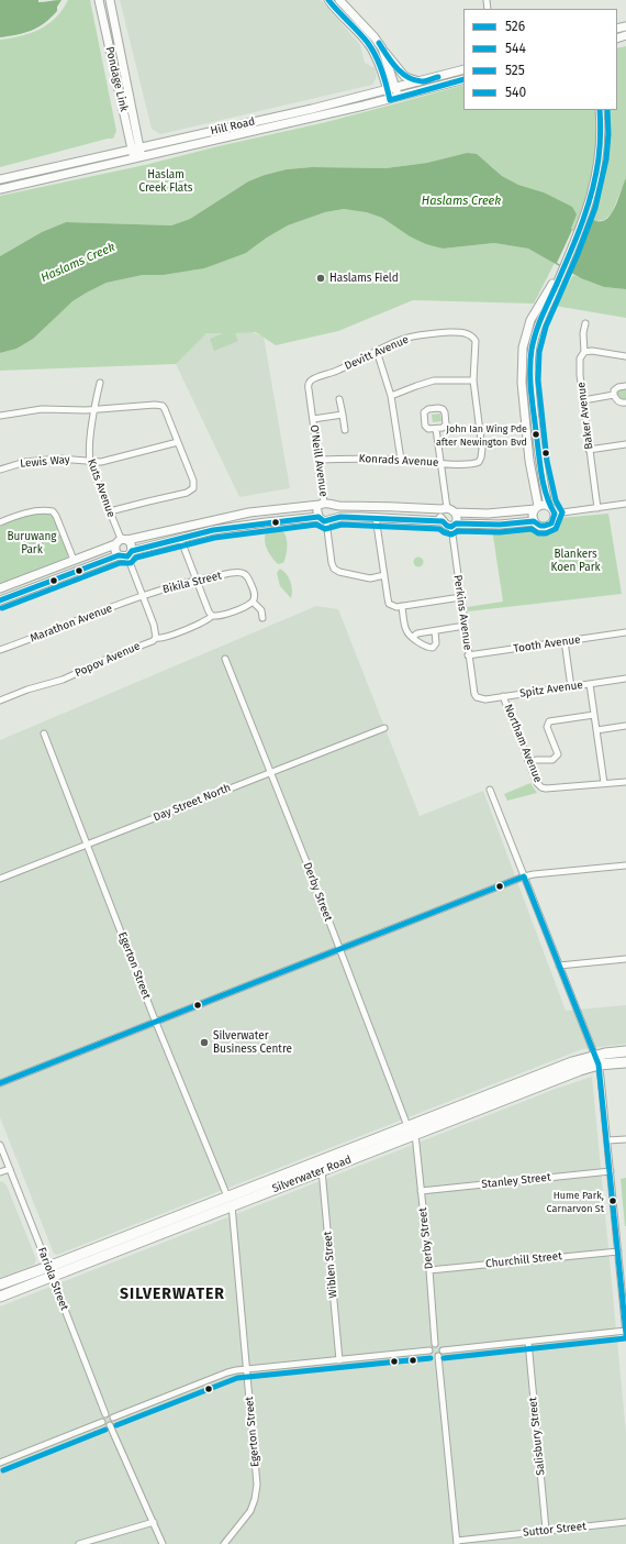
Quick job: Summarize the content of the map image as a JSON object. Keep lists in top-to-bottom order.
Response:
{
  "streets": {
    "highway": ["Silverwater Road"],
    "street": [
      "Pondage Link",
      "Hill Road",
      "Devitt Avenue",
      "Baker Avenue",
      "O'Neill Avenue",
      "Konrads Avenue",
      "Lewis Way",
      "Kuts Avenue",
      "Bikila Street",
      "Perkins Avenue",
      "Marathon Avenue",
      "Tooth Avenue",
      "Popov Avenue",
      "Spitz Avenue",
      "Northam Avenue",
      "Day Street North",
      "Derby Street",
      "Egerton Street",
      "Stanley Street",
      "Churchill Street",
      "Wiblen Street",
      "Fariola Street",
      "Salisbury Street",
      "Suttor Street"
    ]
  },
  "crossings": [
    ["Pondage Link", "Hill Road"],
    ["Devitt Avenue", "O'Neill Avenue"],
    ["Devitt Avenue", "Konrads Avenue"],
    ["O'Neill Avenue", "Konrads Avenue"],
    ["Lewis Way", "Kuts Avenue"],
    ["Bikila Street", "Marathon Avenue"],
    ["Bikila Street", "Popov Avenue"],
    ["Perkins Avenue", "Tooth Avenue"],
    ["Perkins Avenue", "Spitz Avenue"],
    ["Spitz Avenue", "Northam Avenue"],
    ["Day Street North", "Derby Street"],
    ["Day Street North", "Egerton Street"],
    ["Derby Street", "Silverwater Road"],
    ["Derby Street", "Stanley Street"],
    ["Derby Street", "Churchill Street"],
    ["Egerton Street", "Silverwater Road"],
    ["Silverwater Road", "Wiblen Street"],
    ["Silverwater Road", "Fariola Street"],
    ["Salisbury Street", "Suttor Street"]
  ],
  "districts": ["SILVERWATER"],
  "water": ["Haslams Creek"],
  "parks": ["Haslam Creek Flats", "Buruwang Park", "Blankers Koen Park"],
  "places": [
    "Haslams Field",
    "John Ian Wing Pde after Newington Bvd",
    "Silverwater Business Centre",
    "Hume Park, Carnarvon St"
  ],
  "lines": [
    "transit line 526",
    "transit line 525",
    "transit line 544",
    "transit line 540"
  ],
  "legend": [
    "526",
    "544",
    "525",
    "540"
  ]
}
